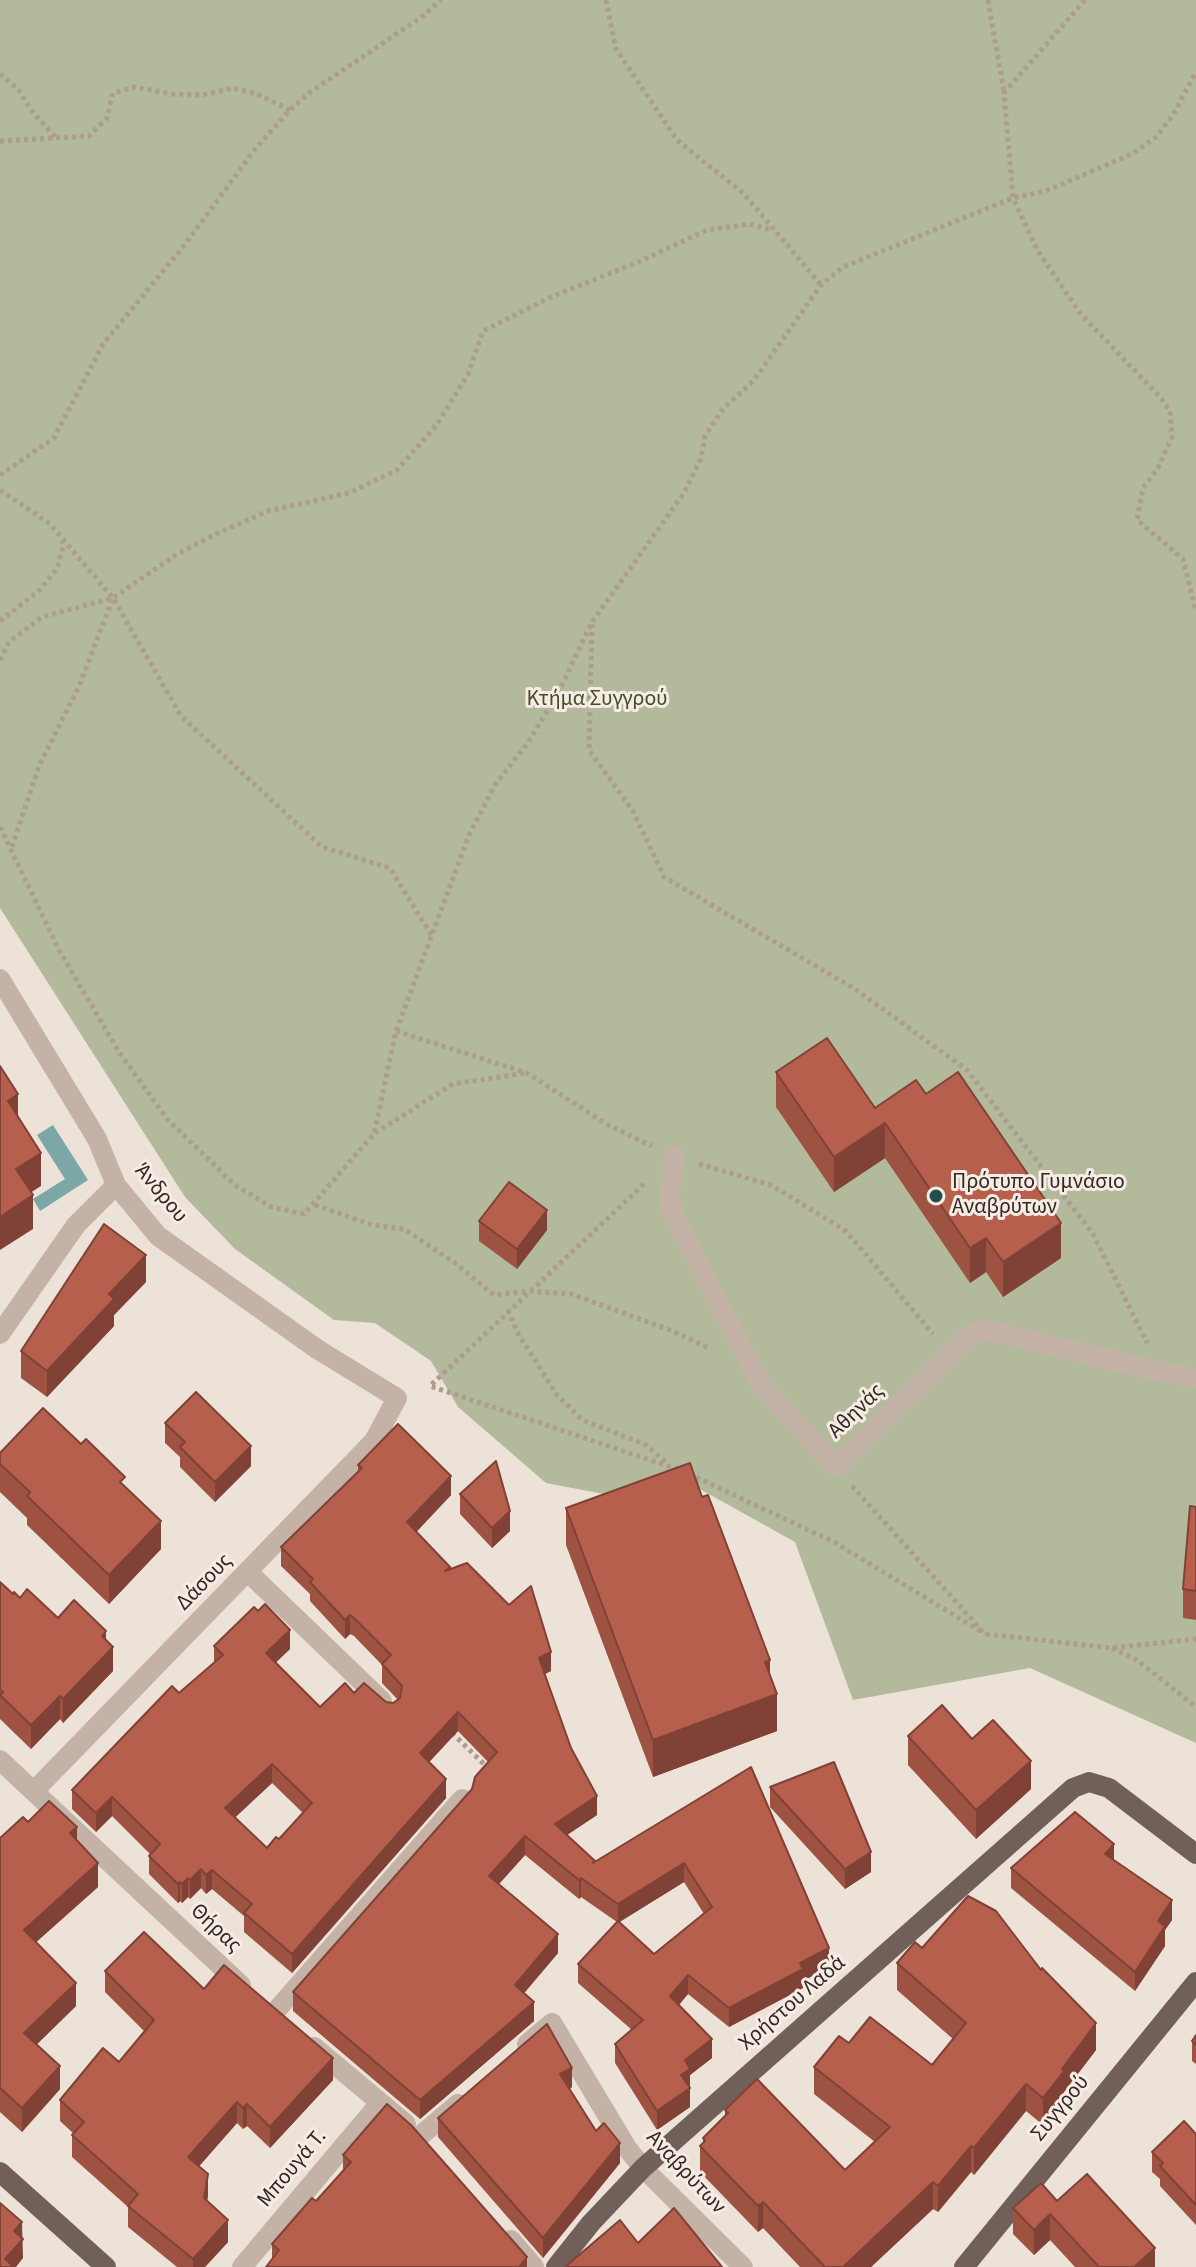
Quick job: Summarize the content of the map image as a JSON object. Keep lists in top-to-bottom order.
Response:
{
  "streets": {
    "main road": ["Χρήστου Λαδά", "Συγγρού"],
    "street": [
      "Άνδρου",
      "Αθηνάς",
      "Δάσους",
      "Θήρας",
      "Μπουγά Τ.",
      "Αναβρύτων"
    ]
  },
  "crossings": [
    ["Άνδρου", "Δάσους"],
    ["Δάσους", "Θήρας"],
    ["Θήρας", "Μπουγά Τ."],
    ["Χρήστου Λαδά", "Αναβρύτων"]
  ],
  "parks": ["Κτήμα Συγγρού"],
  "places": ["Πρότυπο Γυμνάσιο Αναβρύτων"]
}
